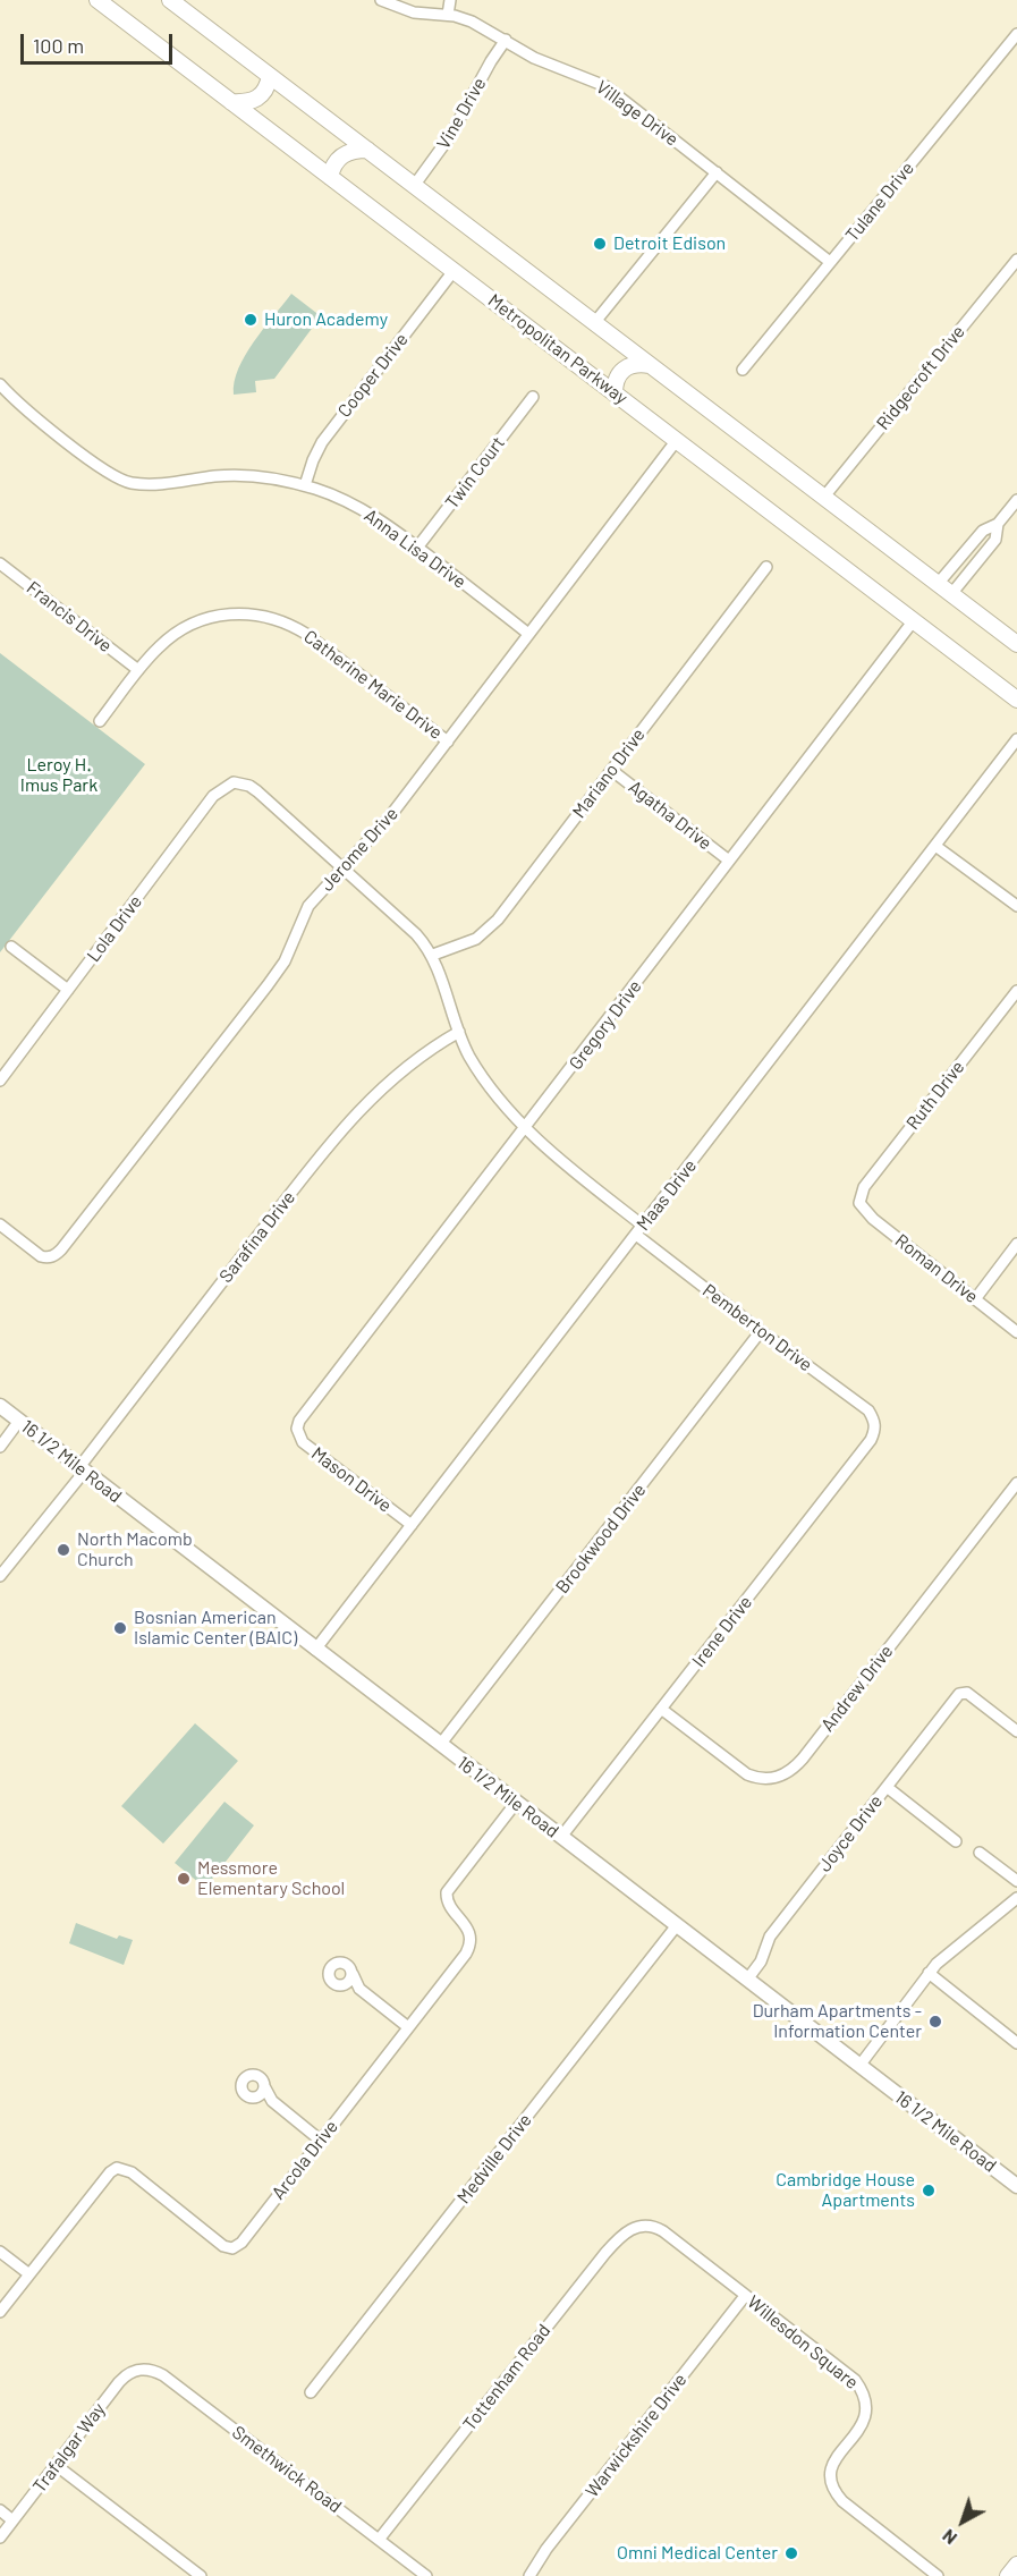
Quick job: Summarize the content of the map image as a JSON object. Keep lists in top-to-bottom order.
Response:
{
  "streets": {
    "main road": ["Metropolitan Parkway"],
    "street": [
      "Vine Drive",
      "Village Drive",
      "Tulane Drive",
      "Cooper Drive",
      "Ridgecroft Drive",
      "Twin Court",
      "Anna Lisa Drive",
      "Francis Drive",
      "Catherine Marie Drive",
      "Mariano Drive",
      "Agatha Drive",
      "Jerome Drive",
      "Lola Drive",
      "Gregory Drive",
      "Ruth Drive",
      "Maas Drive",
      "Sarafina Drive",
      "Roman Drive",
      "Pemberton Drive",
      "16 1/2 Mile Road",
      "Mason Drive",
      "Brookwood Drive",
      "Irene Drive",
      "Andrew Drive",
      "Joyce Drive",
      "Medville Drive",
      "Arcola Drive",
      "Willesdon Square",
      "Tottenham Road",
      "Warwickshire Drive",
      "Trafalgar Way",
      "Smethwick Road"
    ]
  },
  "crossings": [
    ["Vine Drive", "Village Drive"],
    ["Village Drive", "Tulane Drive"],
    ["Metropolitan Parkway", "Cooper Drive"],
    ["Metropolitan Parkway", "Jerome Drive"],
    ["Metropolitan Parkway", "Gregory Drive"],
    ["Cooper Drive", "Anna Lisa Drive"],
    ["Twin Court", "Anna Lisa Drive"],
    ["Anna Lisa Drive", "Jerome Drive"],
    ["Francis Drive", "Catherine Marie Drive"],
    ["Catherine Marie Drive", "Jerome Drive"],
    ["Mariano Drive", "Agatha Drive"],
    ["Mariano Drive", "Pemberton Drive"],
    ["Agatha Drive", "Gregory Drive"],
    ["Jerome Drive", "Pemberton Drive"],
    ["Lola Drive", "Pemberton Drive"],
    ["Gregory Drive", "Pemberton Drive"],
    ["Gregory Drive", "Mason Drive"],
    ["Ruth Drive", "Roman Drive"],
    ["Maas Drive", "Pemberton Drive"],
    ["Maas Drive", "16 1/2 Mile Road"],
    ["Maas Drive", "Mason Drive"],
    ["Sarafina Drive", "Pemberton Drive"],
    ["Sarafina Drive", "16 1/2 Mile Road"],
    ["Pemberton Drive", "Brookwood Drive"],
    ["Pemberton Drive", "Irene Drive"],
    ["16 1/2 Mile Road", "Brookwood Drive"],
    ["16 1/2 Mile Road", "Irene Drive"],
    ["16 1/2 Mile Road", "Joyce Drive"],
    ["16 1/2 Mile Road", "Medville Drive"],
    ["16 1/2 Mile Road", "Arcola Drive"],
    ["Irene Drive", "Andrew Drive"],
    ["Willesdon Square", "Tottenham Road"],
    ["Willesdon Square", "Warwickshire Drive"],
    ["Tottenham Road", "Smethwick Road"],
    ["Trafalgar Way", "Smethwick Road"]
  ],
  "parks": ["Leroy H. Imus Park"],
  "places": [
    "Detroit Edison",
    "Huron Academy",
    "North Macomb Church",
    "Bosnian American Islamic Center (BAIC)",
    "Messmore Elementary School",
    "Durham Apartments - Information Center",
    "Cambridge House Apartments",
    "Omni Medical Center"
  ],
  "scale_bar": "100 m",
  "north": "bottom left"
}
